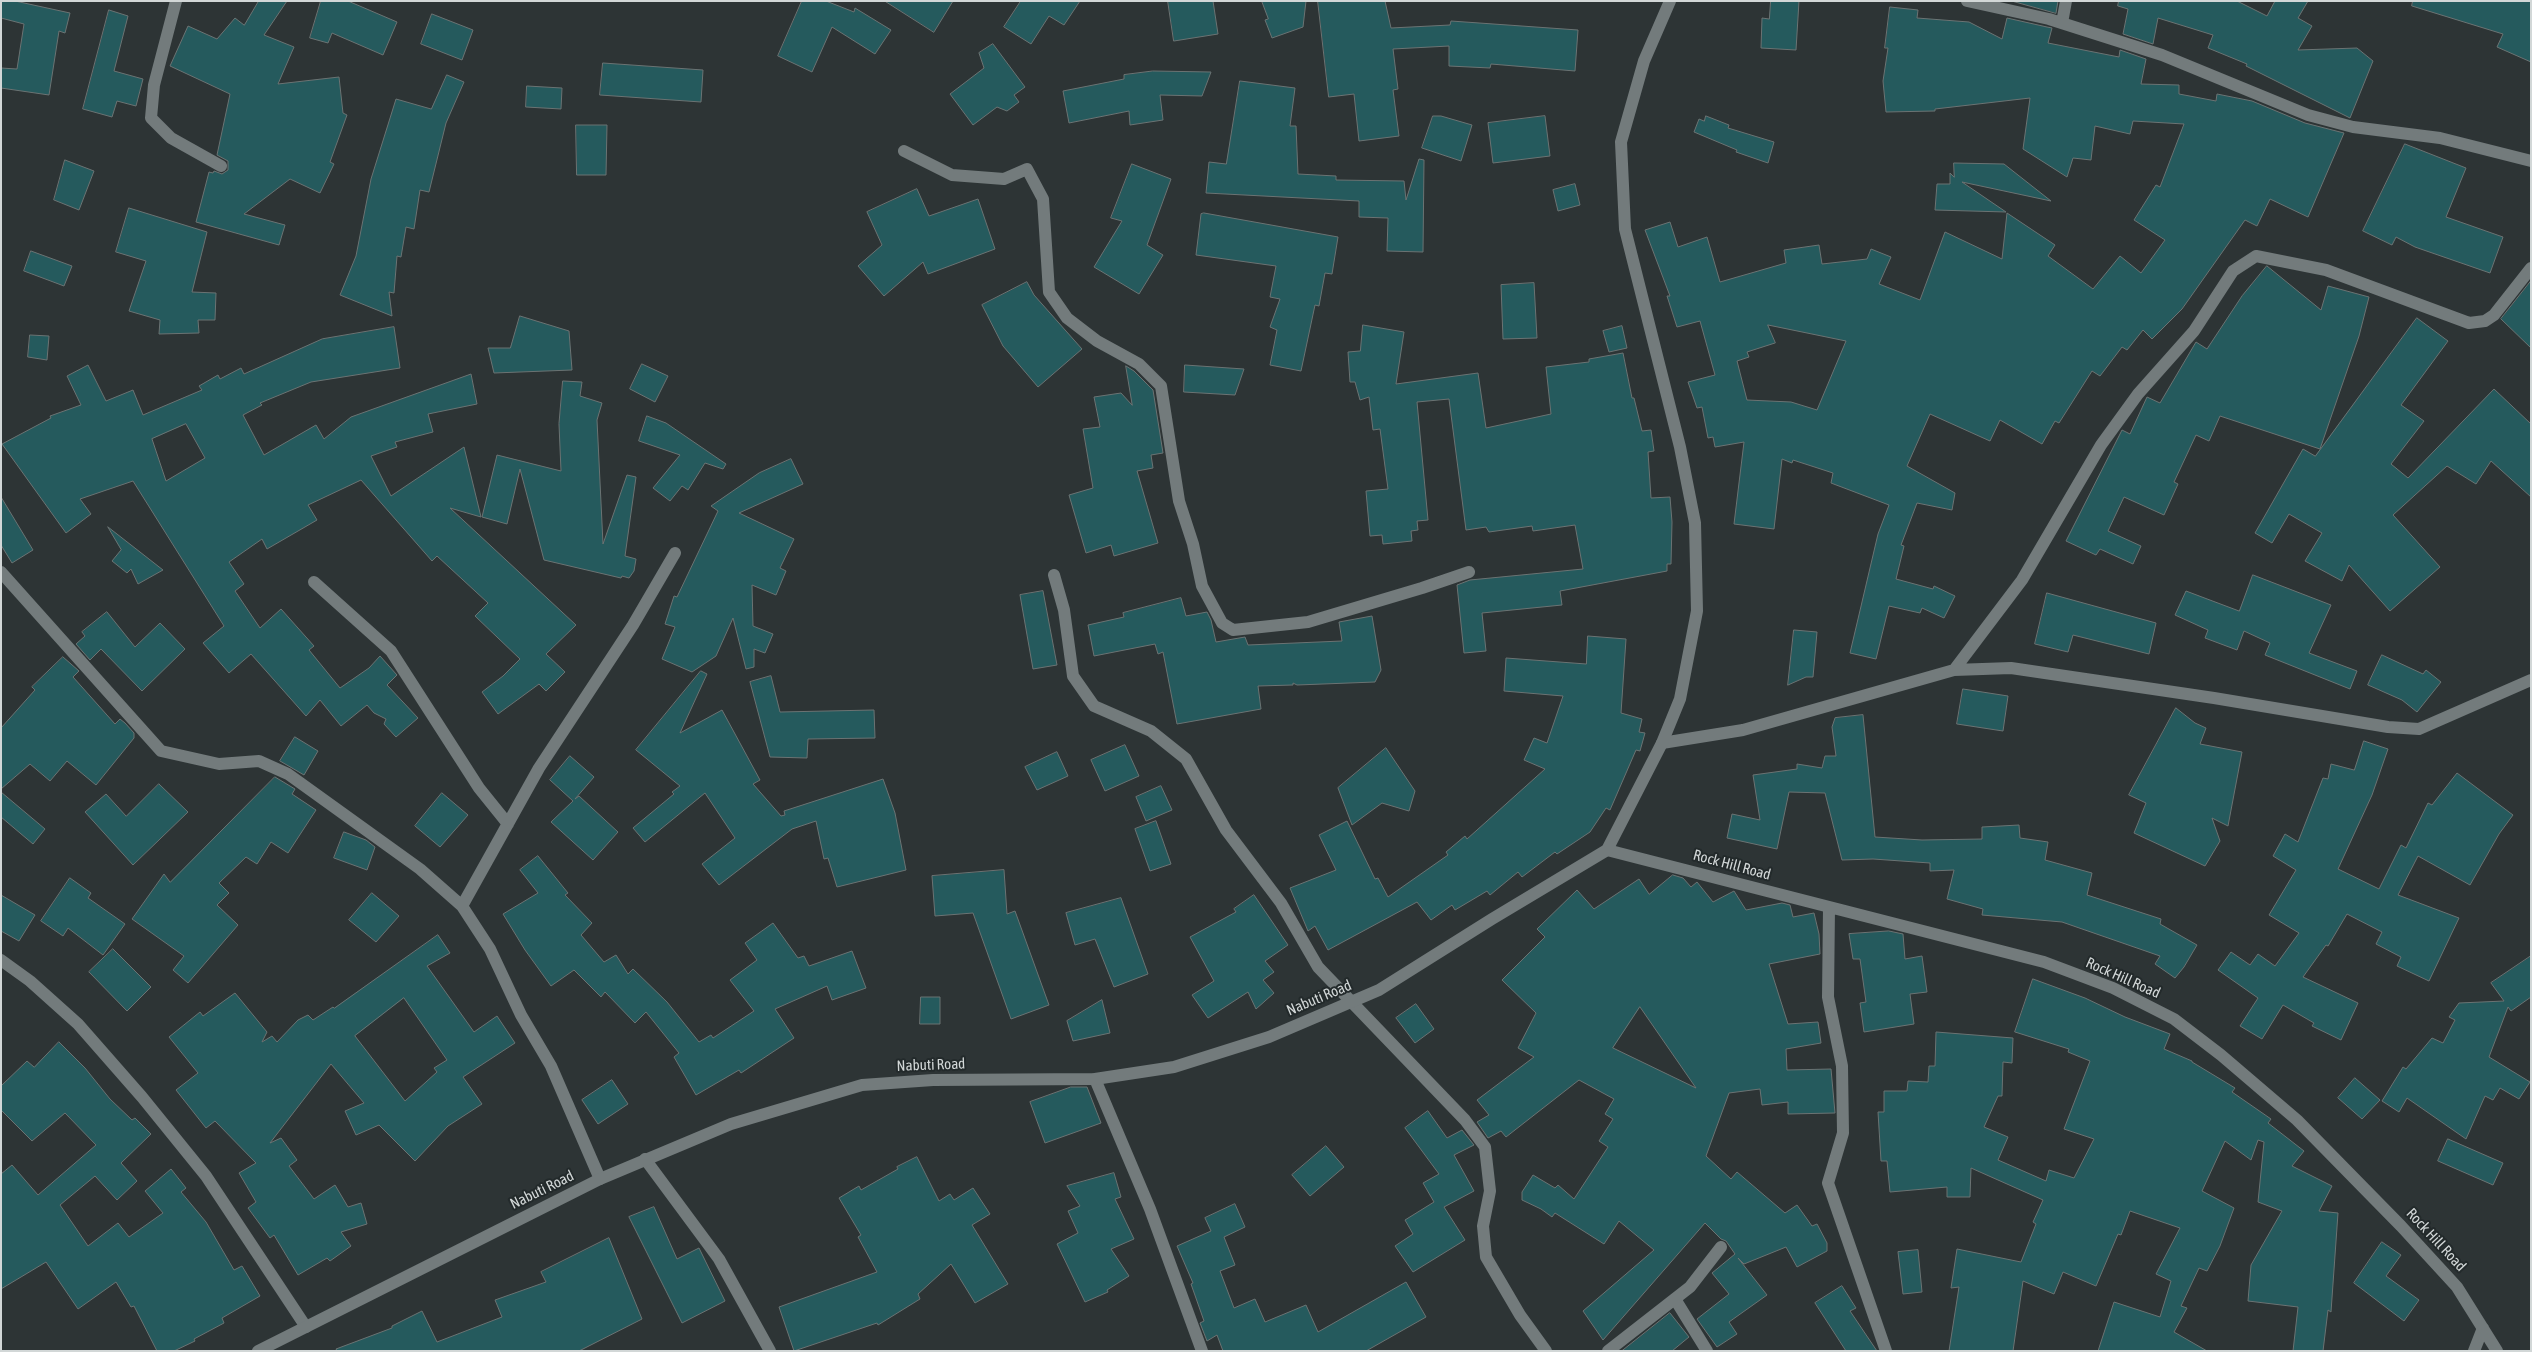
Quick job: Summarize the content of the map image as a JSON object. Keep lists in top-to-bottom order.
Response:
{
  "streets": {
    "street": ["Rock Hill Road", "Nabuti Road"]
  },
  "crossings": [
    ["Rock Hill Road", "Nabuti Road"]
  ]
}
